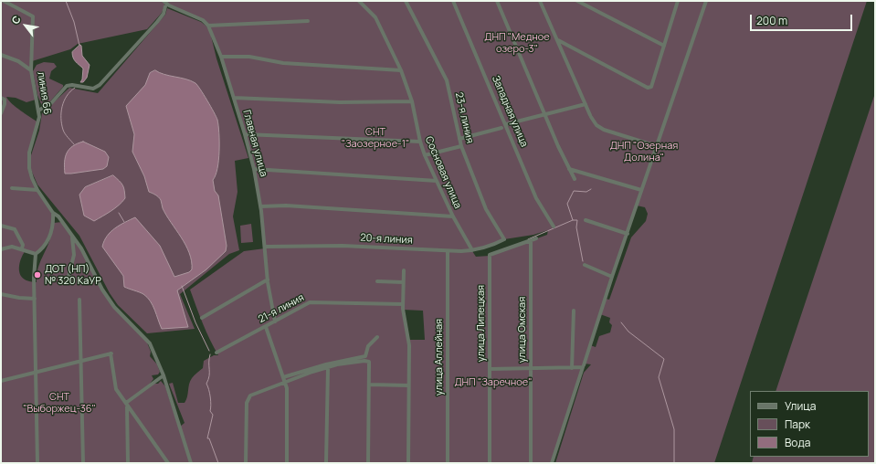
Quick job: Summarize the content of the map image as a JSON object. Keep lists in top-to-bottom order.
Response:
{
  "streets": {
    "street": [
      "линия 66",
      "Западная улица",
      "23-я линия",
      "Главная улица",
      "Сосновая улица",
      "20-я линия",
      "21-я линия",
      "улица Липецкая",
      "улица Омская",
      "улица Аллейная"
    ]
  },
  "crossings": [
    ["23-я линия", "20-я линия"],
    ["Главная улица", "20-я линия"],
    ["Главная улица", "21-я линия"],
    ["Сосновая улица", "20-я линия"],
    ["20-я линия", "улица Аллейная"],
    ["улица Липецкая", "улица Омская"]
  ],
  "parks": [
    "ДНП \"Медное озеро-3\"",
    "СНТ \"Заозерное-1\"",
    "ДНП \"Озерная Долина\"",
    "ДНП \"Заречное\"",
    "СНТ \"Выборжец-36\""
  ],
  "places": ["ДОТ (НП) № 320 КаУР"],
  "legend": ["Улица", "Парк", "Вода"],
  "scale_bar": "200 m",
  "north": "top left"
}
